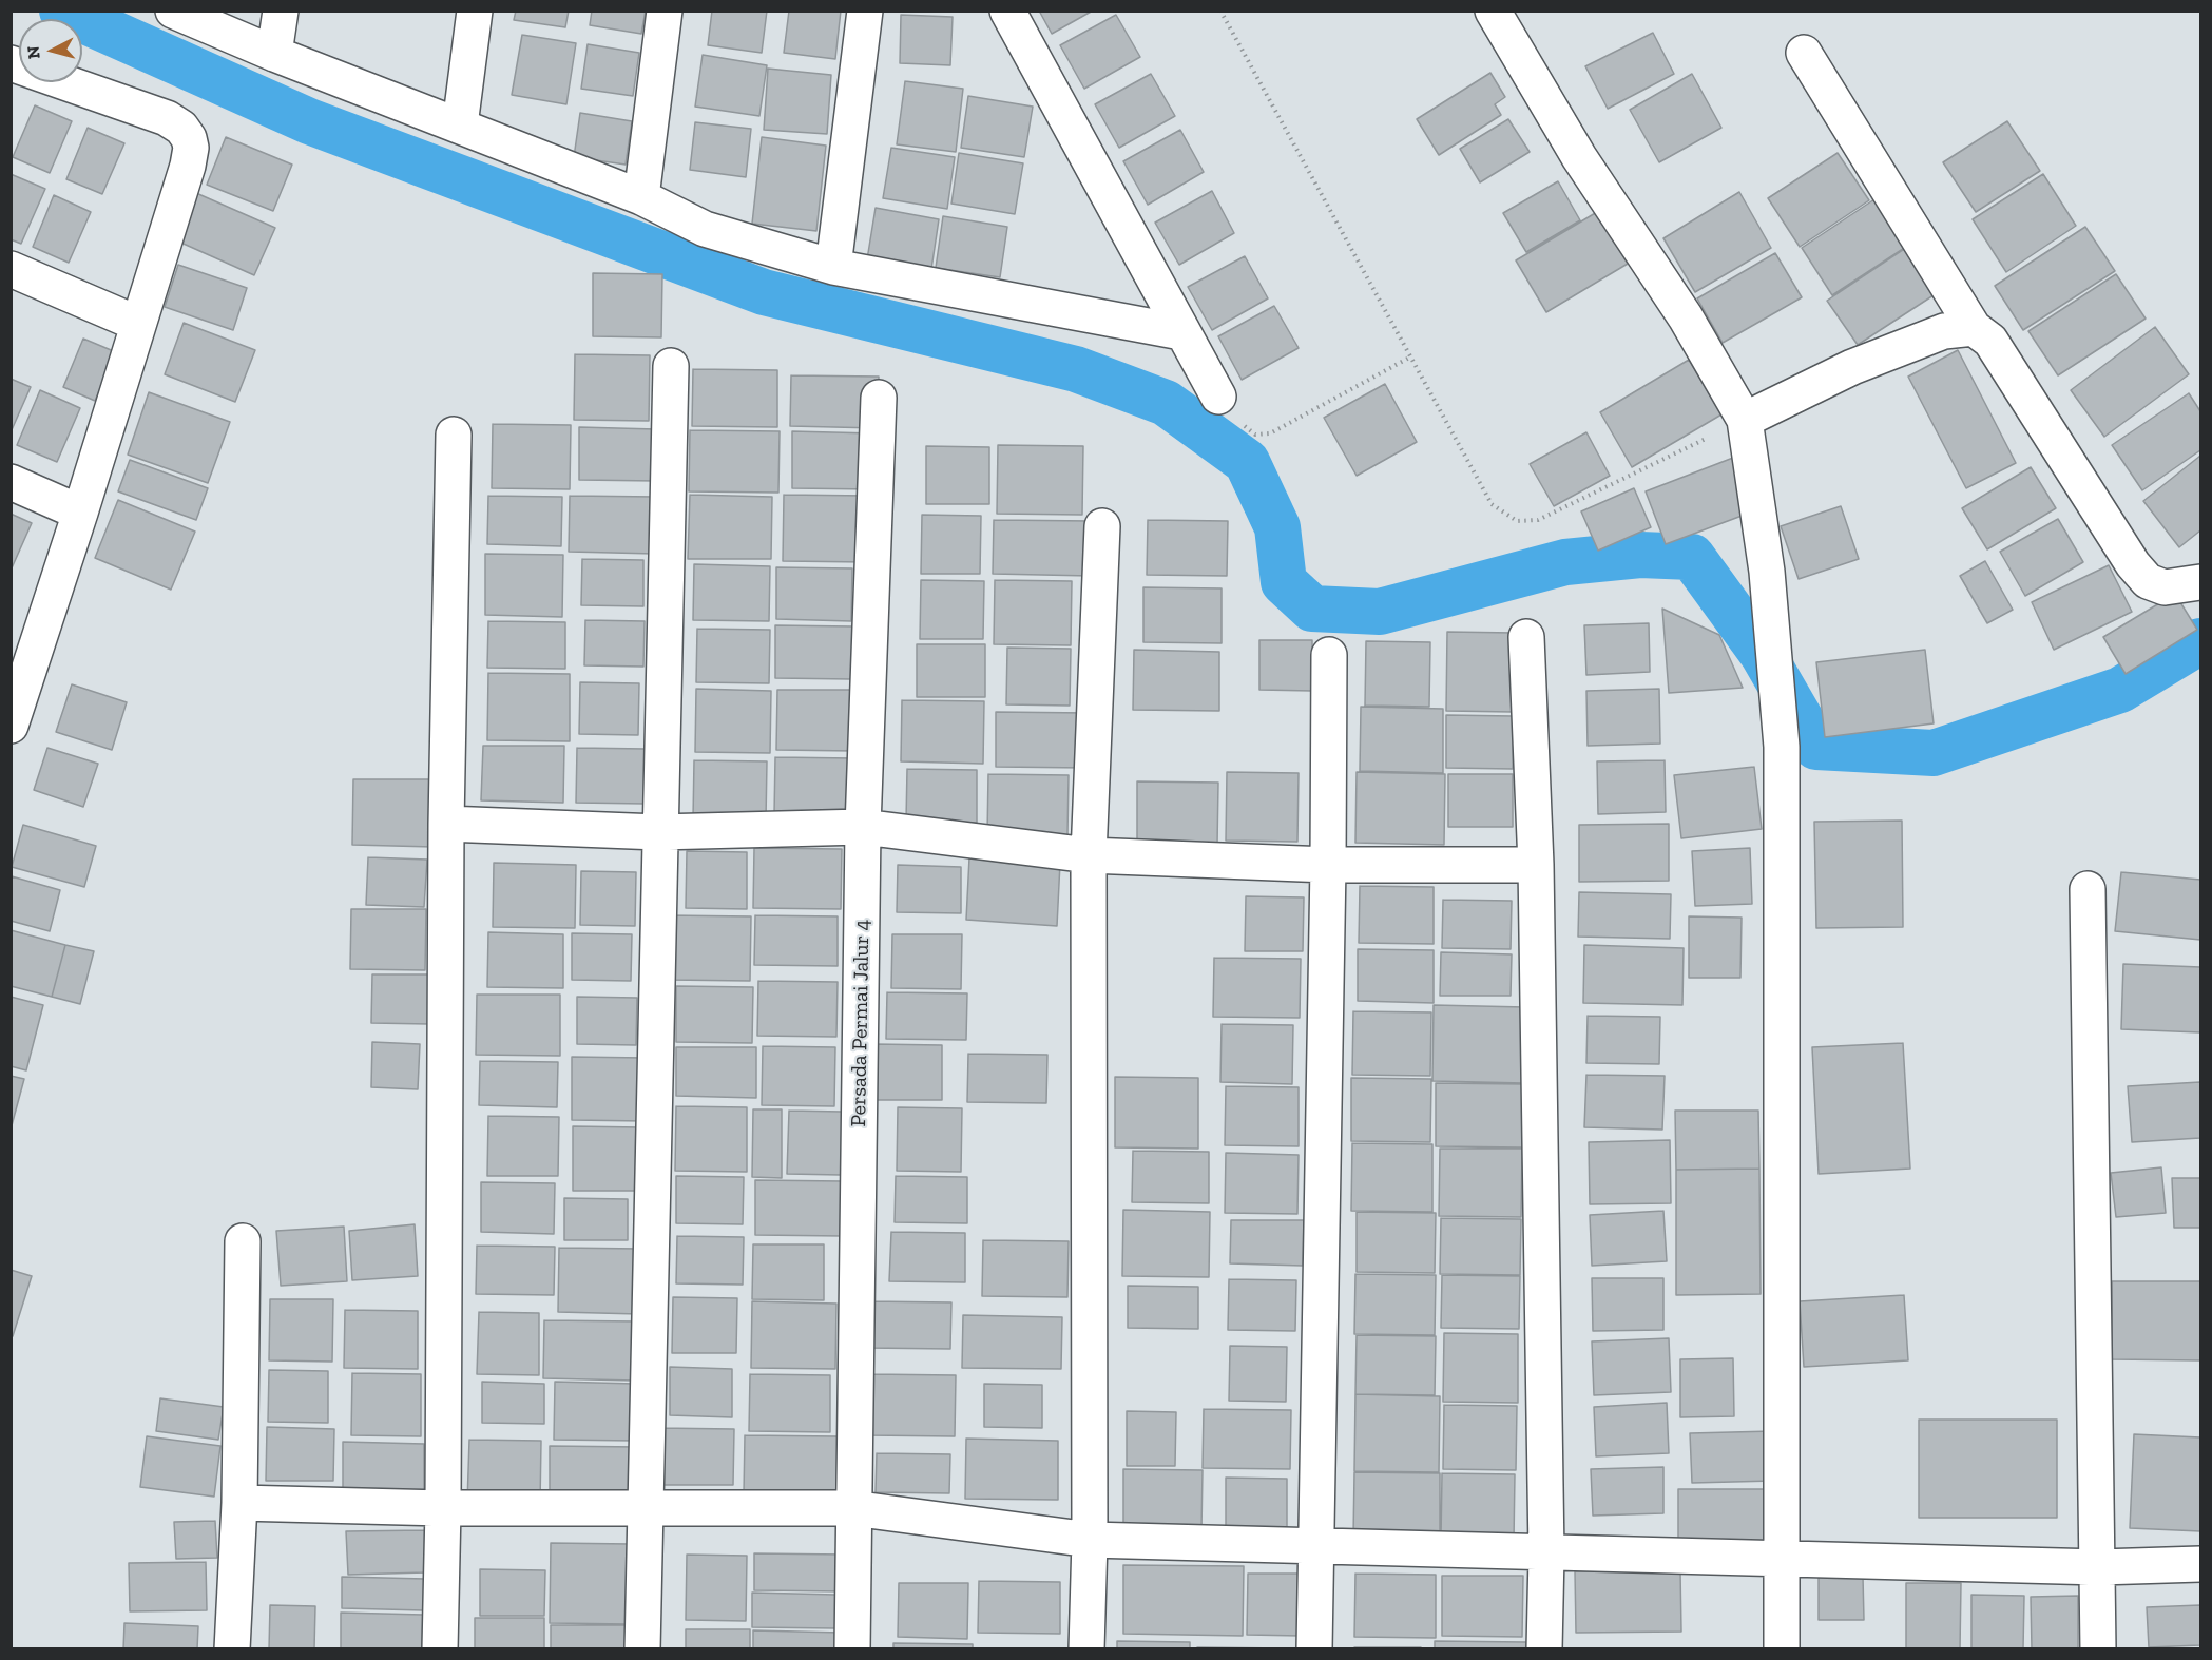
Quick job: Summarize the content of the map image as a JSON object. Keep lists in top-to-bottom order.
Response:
{
  "streets": {
    "street": ["Persada Permai Jalur 4"]
  },
  "north": "left"
}
